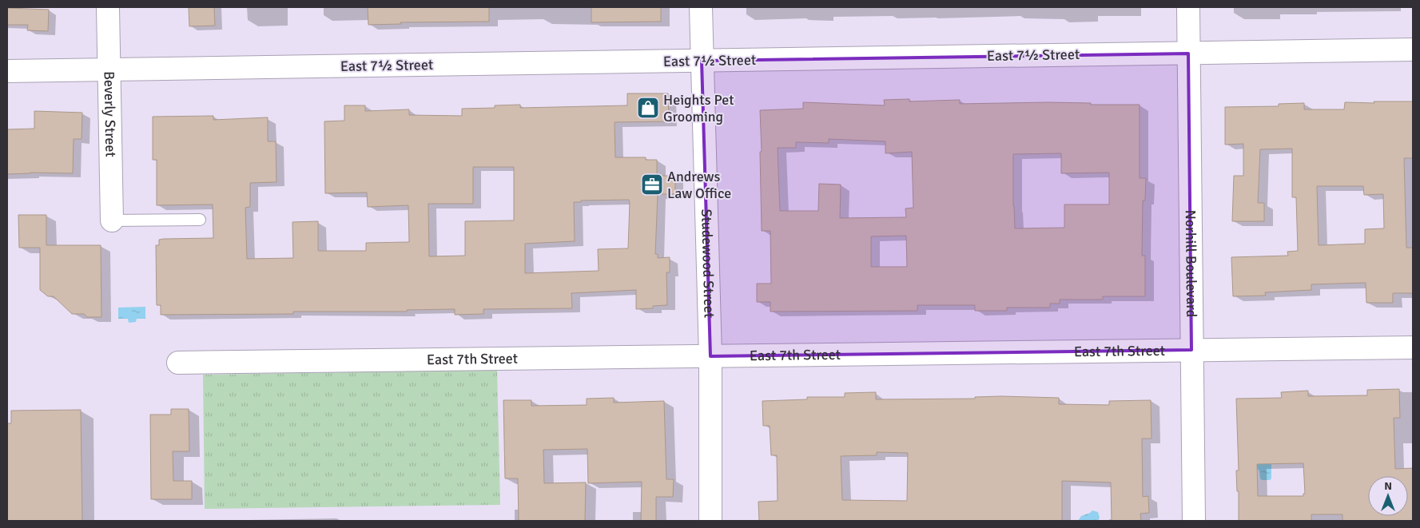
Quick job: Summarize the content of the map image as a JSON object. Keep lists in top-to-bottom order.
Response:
{
  "streets": {
    "street": [
      "East 7½ Street",
      "Beverly Street",
      "Studewood Street",
      "Norhill Boulevard",
      "East 7th Street"
    ]
  },
  "crossings": [
    ["East 7½ Street", "Beverly Street"],
    ["East 7½ Street", "Studewood Street"],
    ["East 7½ Street", "Norhill Boulevard"],
    ["Studewood Street", "East 7th Street"],
    ["Norhill Boulevard", "East 7th Street"]
  ],
  "places": {
    "shop": ["Heights Pet Grooming"],
    "office": ["Andrews Law Office"]
  },
  "north": "top"
}
